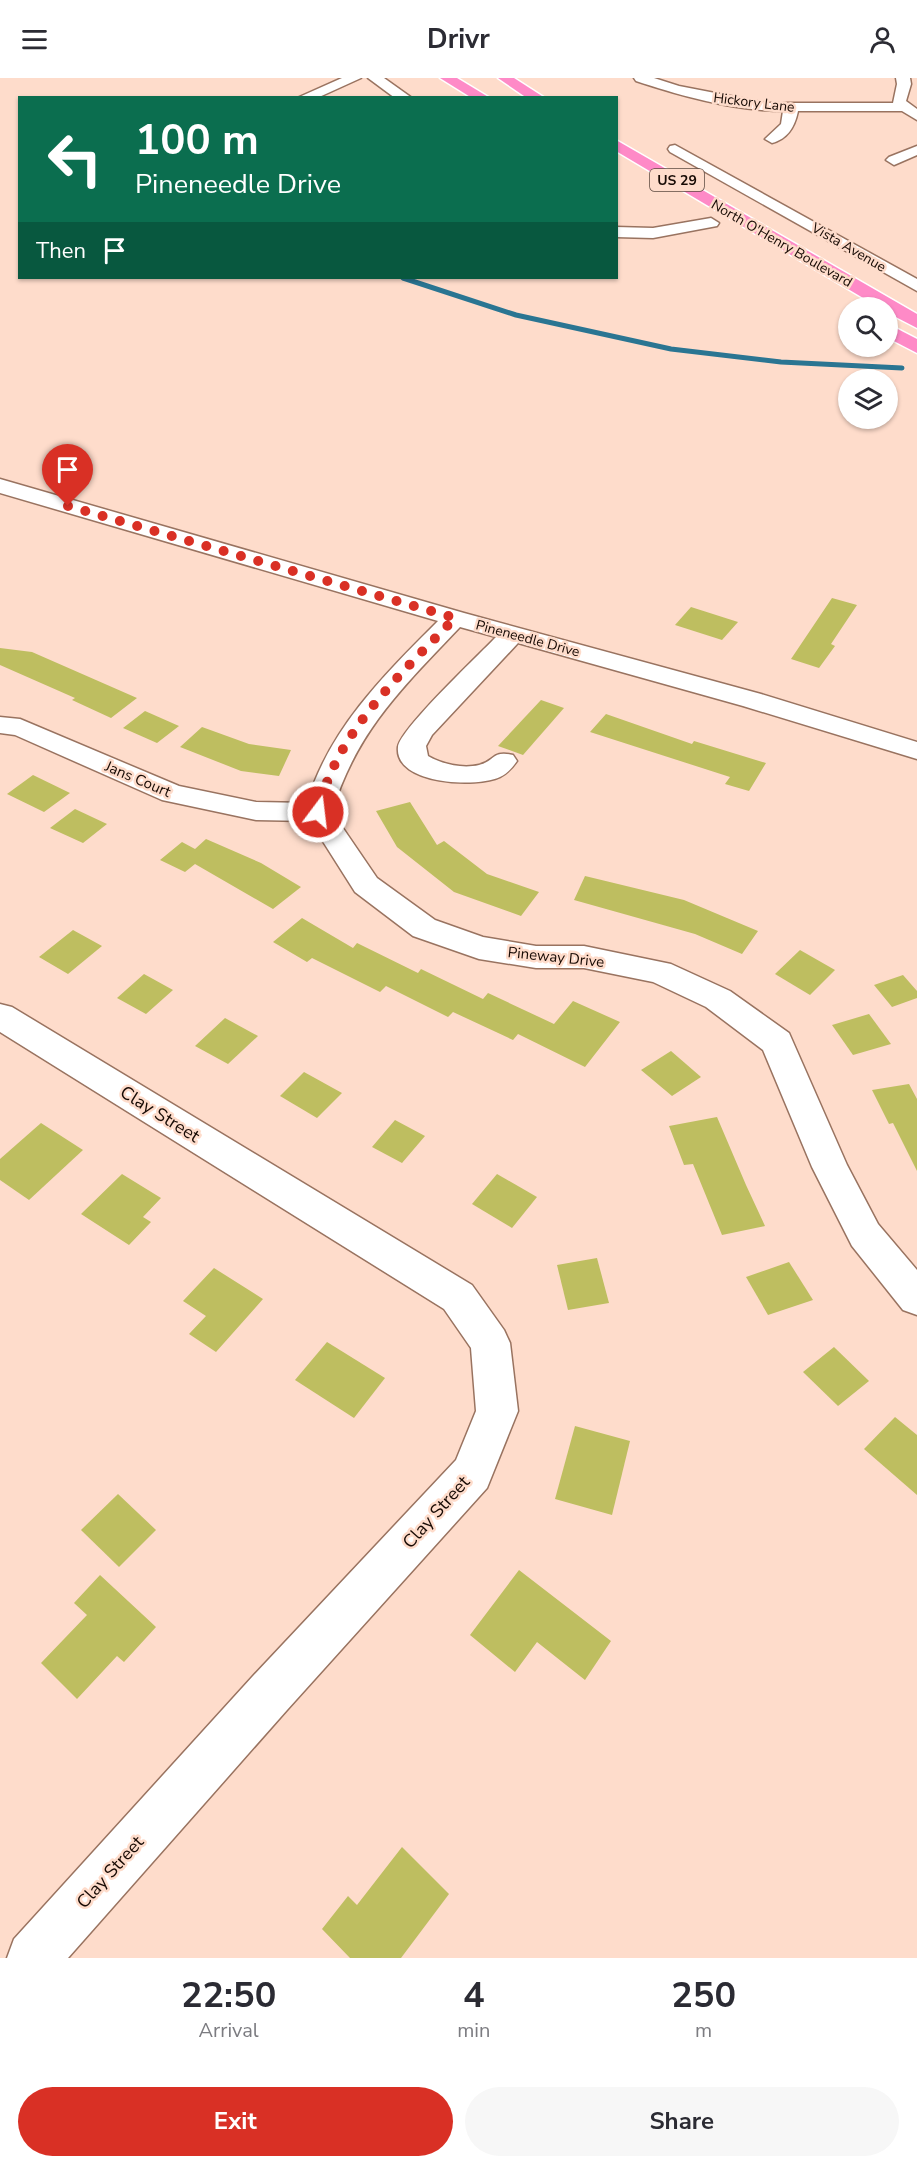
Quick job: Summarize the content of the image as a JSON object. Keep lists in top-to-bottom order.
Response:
{
  "streets": {
    "highway": ["US 29", "North O'Henry Boulevard"],
    "street": [
      "Hickory Lane",
      "Vista Avenue",
      "Pineneedle Drive",
      "Jans Court",
      "Pineway Drive",
      "Clay Street"
    ]
  },
  "crossings": [
    ["Jans Court", "Pineway Drive"]
  ],
  "page": {
    "header": "Drivr",
    "turn": ["100 m", "Pineneedle Drive"],
    "then": "Then",
    "eta": [
      "22:50",
      "Arrival",
      "4",
      "min",
      "250",
      "m"
    ],
    "buttons": ["Exit", "Share"]
  }
}
